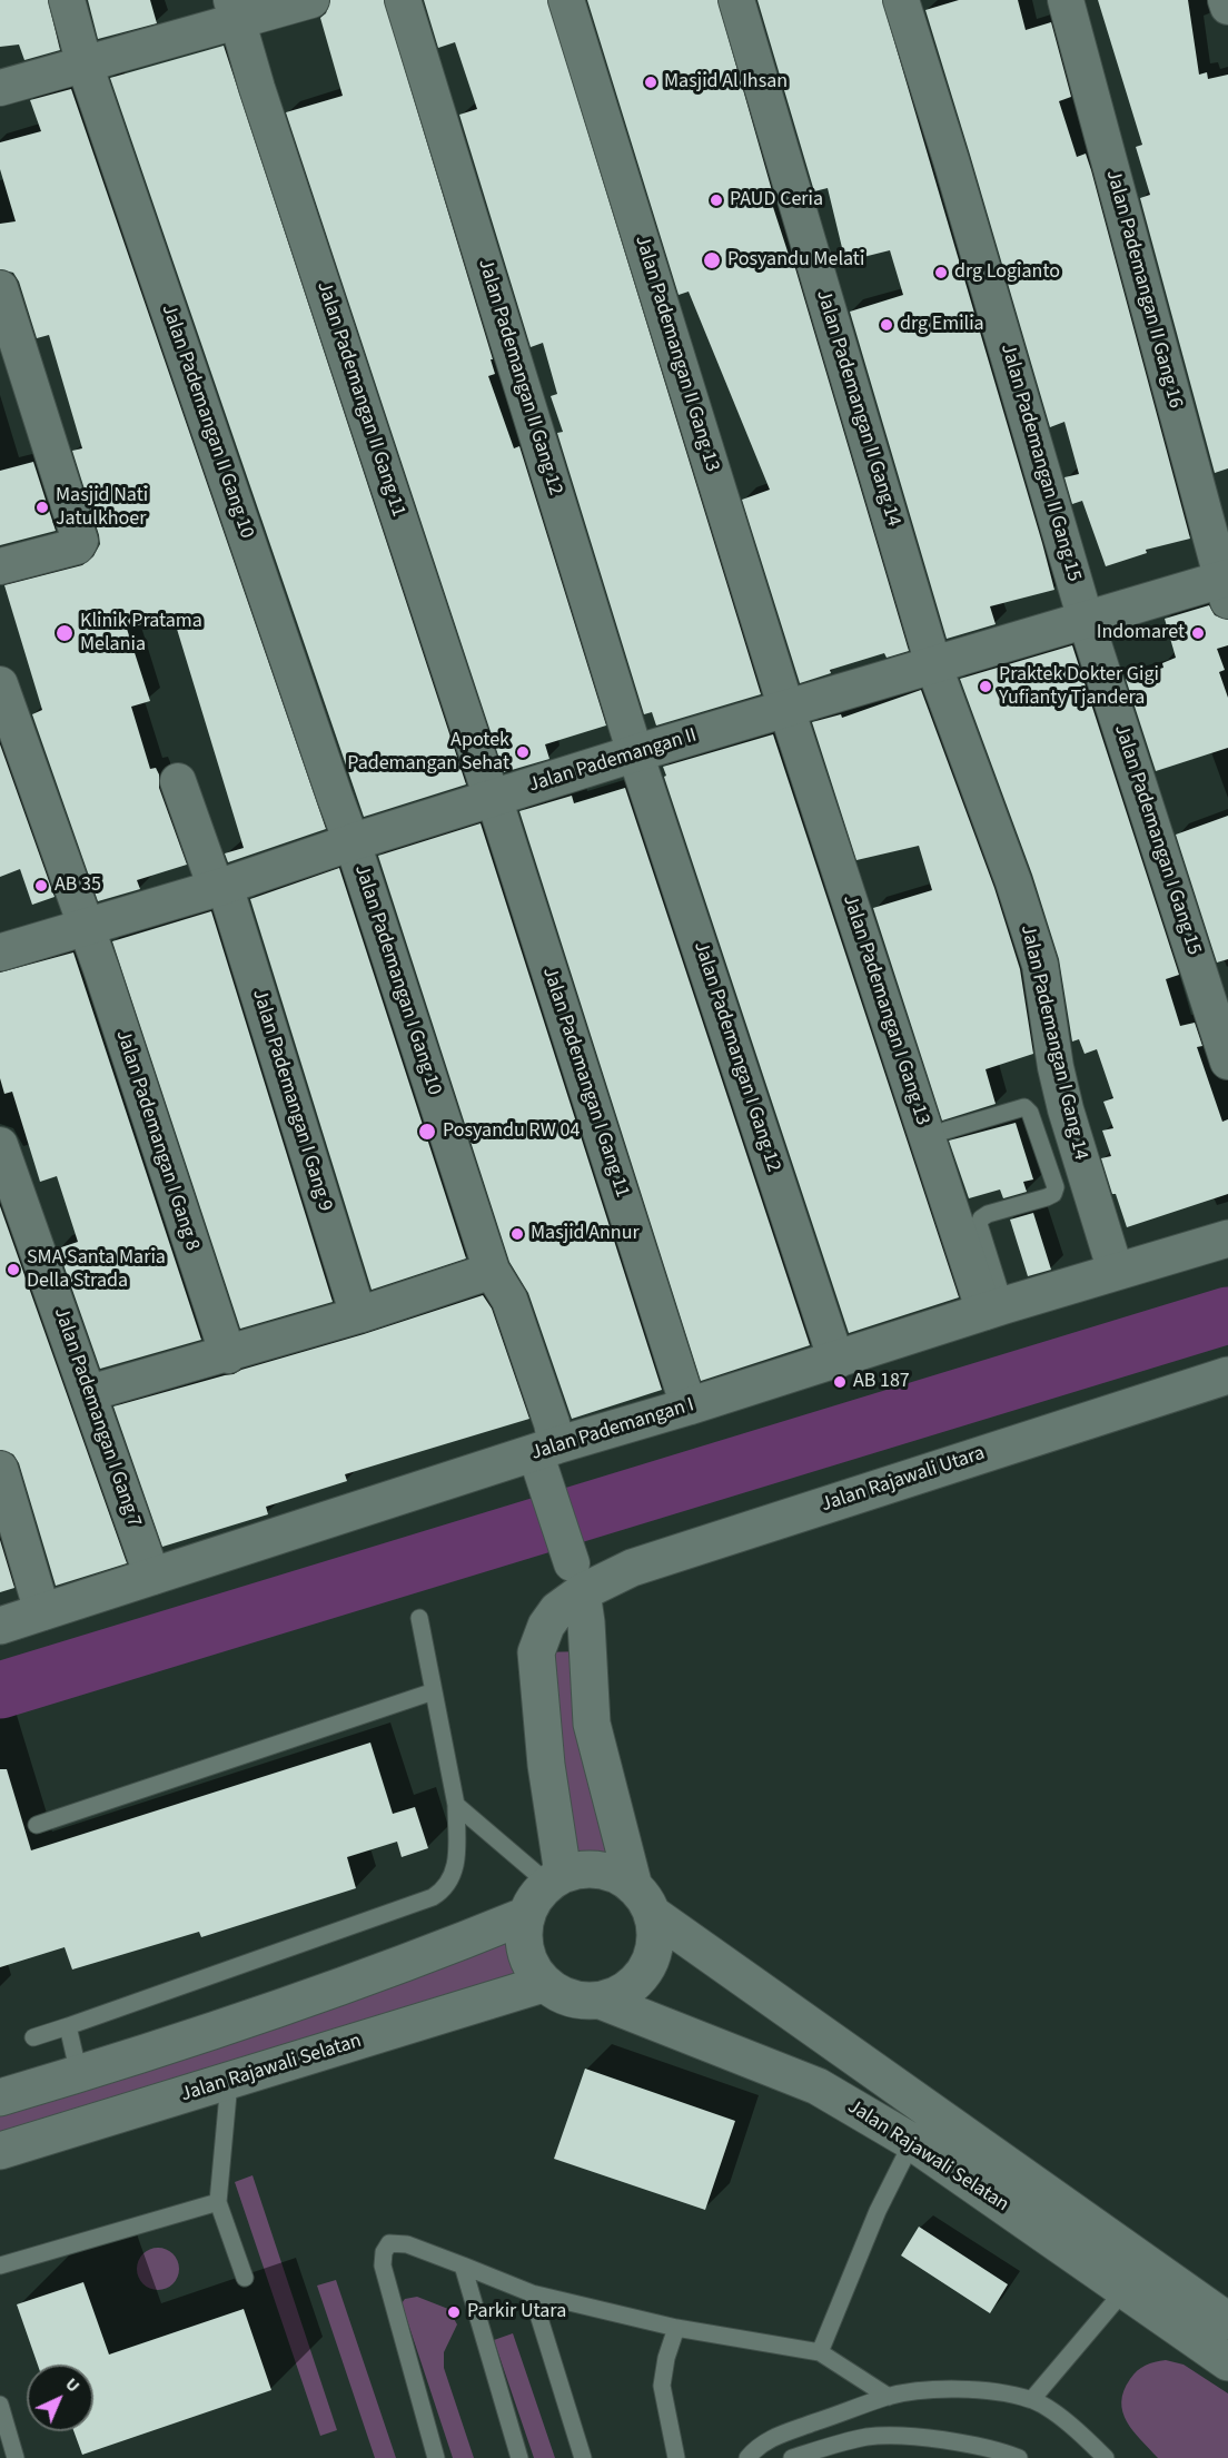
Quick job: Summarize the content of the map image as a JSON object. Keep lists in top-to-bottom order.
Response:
{
  "streets": {
    "street": [
      "Jalan Pademangan II Gang 16",
      "Jalan Pademangan II Gang 13",
      "Jalan Pademangan II Gang 12",
      "Jalan Pademangan II Gang 11",
      "Jalan Pademangan II Gang 14",
      "Jalan Pademangan II Gang 10",
      "Jalan Pademangan II Gang 15",
      "Jalan Pademangan II",
      "Jalan Pademangan I Gang 15",
      "Jalan Pademangan I Gang 10",
      "Jalan Pademangan I Gang 13",
      "Jalan Pademangan I Gang 14",
      "Jalan Pademangan I Gang 12",
      "Jalan Pademangan I Gang 11",
      "Jalan Pademangan I Gang 9",
      "Jalan Pademangan I Gang 8",
      "Jalan Pademangan I Gang 7",
      "Jalan Pademangan I",
      "Jalan Rajawali Utara",
      "Jalan Rajawali Selatan"
    ]
  },
  "crossings": [
    ["Jalan Pademangan II Gang 16", "Jalan Pademangan II"],
    ["Jalan Pademangan II Gang 13", "Jalan Pademangan II"],
    ["Jalan Pademangan II Gang 13", "Jalan Pademangan I Gang 13"],
    ["Jalan Pademangan II Gang 12", "Jalan Pademangan II"],
    ["Jalan Pademangan II Gang 12", "Jalan Pademangan I Gang 12"],
    ["Jalan Pademangan II Gang 11", "Jalan Pademangan II"],
    ["Jalan Pademangan II Gang 11", "Jalan Pademangan I Gang 11"],
    ["Jalan Pademangan II Gang 14", "Jalan Pademangan II"],
    ["Jalan Pademangan II Gang 14", "Jalan Pademangan I Gang 14"],
    ["Jalan Pademangan II Gang 10", "Jalan Pademangan II"],
    ["Jalan Pademangan II Gang 10", "Jalan Pademangan I Gang 10"],
    ["Jalan Pademangan II Gang 15", "Jalan Pademangan II"],
    ["Jalan Pademangan II Gang 15", "Jalan Pademangan I Gang 15"],
    ["Jalan Pademangan II", "Jalan Pademangan I Gang 15"],
    ["Jalan Pademangan II", "Jalan Pademangan I Gang 10"],
    ["Jalan Pademangan II", "Jalan Pademangan I Gang 13"],
    ["Jalan Pademangan II", "Jalan Pademangan I Gang 14"],
    ["Jalan Pademangan II", "Jalan Pademangan I Gang 12"],
    ["Jalan Pademangan II", "Jalan Pademangan I Gang 11"],
    ["Jalan Pademangan II", "Jalan Pademangan I Gang 9"],
    ["Jalan Pademangan II", "Jalan Pademangan I Gang 8"],
    ["Jalan Pademangan I Gang 10", "Jalan Pademangan I"],
    ["Jalan Pademangan I Gang 10", "Jalan Rajawali Utara"],
    ["Jalan Pademangan I Gang 13", "Jalan Pademangan I"],
    ["Jalan Pademangan I Gang 14", "Jalan Pademangan I"],
    ["Jalan Pademangan I Gang 12", "Jalan Pademangan I"],
    ["Jalan Pademangan I Gang 11", "Jalan Pademangan I"],
    ["Jalan Pademangan I Gang 7", "Jalan Pademangan I"],
    ["Jalan Rajawali Utara", "Jalan Rajawali Selatan"]
  ],
  "places": [
    "Masjid Al Ihsan",
    "PAUD Ceria",
    "Posyandu Melati",
    "drg Logianto",
    "drg Emilia",
    "Masjid Nati Jatulkhoer",
    "Klinik Pratama Melania",
    "Indomaret",
    "Praktek Dokter Gigi Yufianty Tjandera",
    "Apotek Pademangan Sehat",
    "AB 35",
    "Posyandu RW 04",
    "Masjid Annur",
    "SMA Santa Maria Della Strada",
    "AB 187",
    "Parkir Utara"
  ],
  "north": "top right"
}
